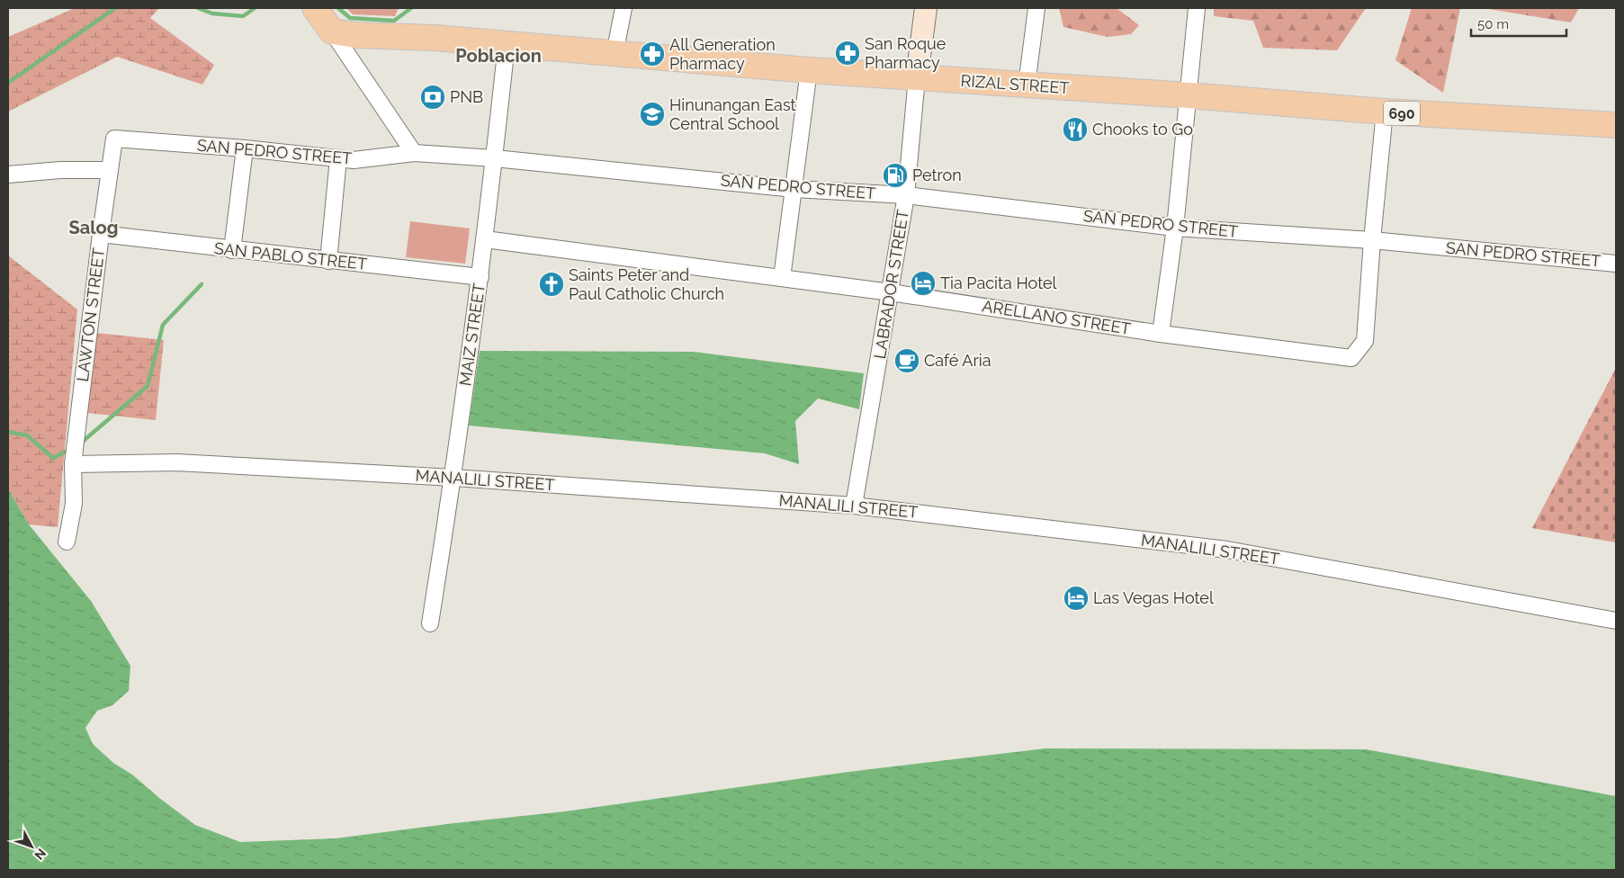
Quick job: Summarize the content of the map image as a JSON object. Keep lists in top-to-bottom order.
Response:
{
  "streets": {
    "main road": ["RIZAL STREET", "690"],
    "street": [
      "SAN PEDRO STREET",
      "SAN PABLO STREET",
      "LABRADOR STREET",
      "LAWTON STREET",
      "ARELLANO STREET",
      "MAIZ STREET",
      "MANALILI STREET"
    ]
  },
  "crossings": [
    ["RIZAL STREET", "690"],
    ["RIZAL STREET", "LABRADOR STREET"],
    ["RIZAL STREET", "MAIZ STREET"],
    ["690", "ARELLANO STREET"],
    ["SAN PEDRO STREET", "LABRADOR STREET"],
    ["SAN PEDRO STREET", "LAWTON STREET"],
    ["SAN PEDRO STREET", "ARELLANO STREET"],
    ["SAN PEDRO STREET", "MAIZ STREET"],
    ["SAN PABLO STREET", "LAWTON STREET"],
    ["SAN PABLO STREET", "MAIZ STREET"],
    ["LABRADOR STREET", "ARELLANO STREET"],
    ["LABRADOR STREET", "MANALILI STREET"],
    ["LAWTON STREET", "MANALILI STREET"],
    ["ARELLANO STREET", "MAIZ STREET"],
    ["MAIZ STREET", "MANALILI STREET"]
  ],
  "districts": ["Poblacion", "Salog"],
  "places": {
    "pharmacy": ["San Roque Pharmacy", "All Generation Pharmacy"],
    "bank": ["PNB"],
    "school or university": ["Hinunangan East Central School"],
    "restaurant": ["Chooks to Go"],
    "fuel station": ["Petron"],
    "hotel": ["Tia Pacita Hotel", "Las Vegas Hotel"],
    "church": ["Saints Peter and Paul Catholic Church"],
    "cafe": ["Café Aria"]
  },
  "scale_bar": "50 m",
  "north": "bottom right"
}
